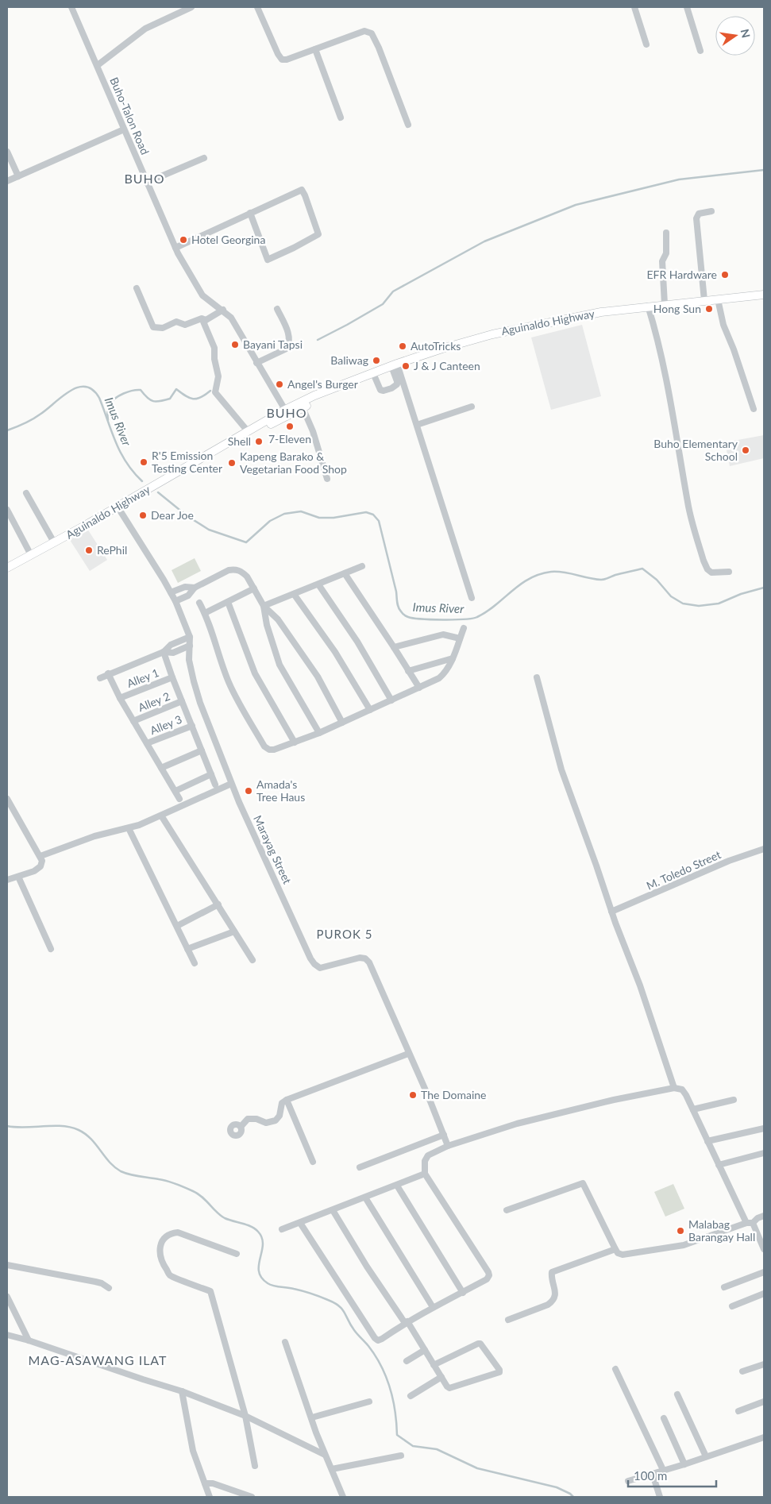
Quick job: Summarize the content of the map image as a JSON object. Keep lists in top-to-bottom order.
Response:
{
  "streets": {
    "main road": ["Aguinaldo Highway"],
    "street": [
      "Buho-Talon Road",
      "Alley 1",
      "Alley 2",
      "Alley 3",
      "Marayag Street",
      "M. Toledo Street"
    ]
  },
  "crossings": [
    ["Buho-Talon Road", "Aguinaldo Highway"],
    ["Aguinaldo Highway", "Marayag Street"]
  ],
  "districts": [
    "BUHO",
    "BUHO",
    "PUROK 5",
    "MAG-ASAWANG ILAT"
  ],
  "water": ["Imus River"],
  "places": [
    "Hotel Georgina",
    "EFR Hardware",
    "Hong Sun",
    "Bayani Tapsi",
    "AutoTricks",
    "Baliwag",
    "J & J Canteen",
    "Angel's Burger",
    "7-Eleven",
    "Shell",
    "Buho Elementary School",
    "R'5 Emission Testing Center",
    "Kapeng Barako & Vegetarian Food Shop",
    "Dear Joe",
    "RePhil",
    "Amada's Tree Haus",
    "The Domaine",
    "Malabag Barangay Hall"
  ],
  "scale_bar": "100 m",
  "north": "right"
}
